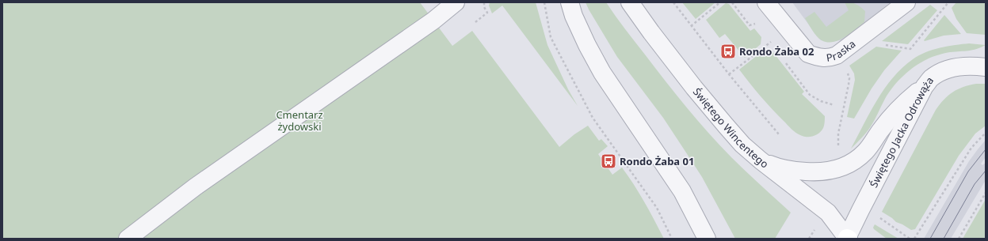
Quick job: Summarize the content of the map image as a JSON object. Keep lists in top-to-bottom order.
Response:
{
  "streets": {
    "street": ["Praska", "Świętego Wincentego", "Świętego Jacka Odrowąża"]
  },
  "crossings": [
    ["Świętego Wincentego", "Świętego Jacka Odrowąża"]
  ],
  "parks": ["Cmentarz żydowski"],
  "places": {
    "bus stop": ["Rondo Żaba 02", "Rondo Żaba 01"]
  }
}
